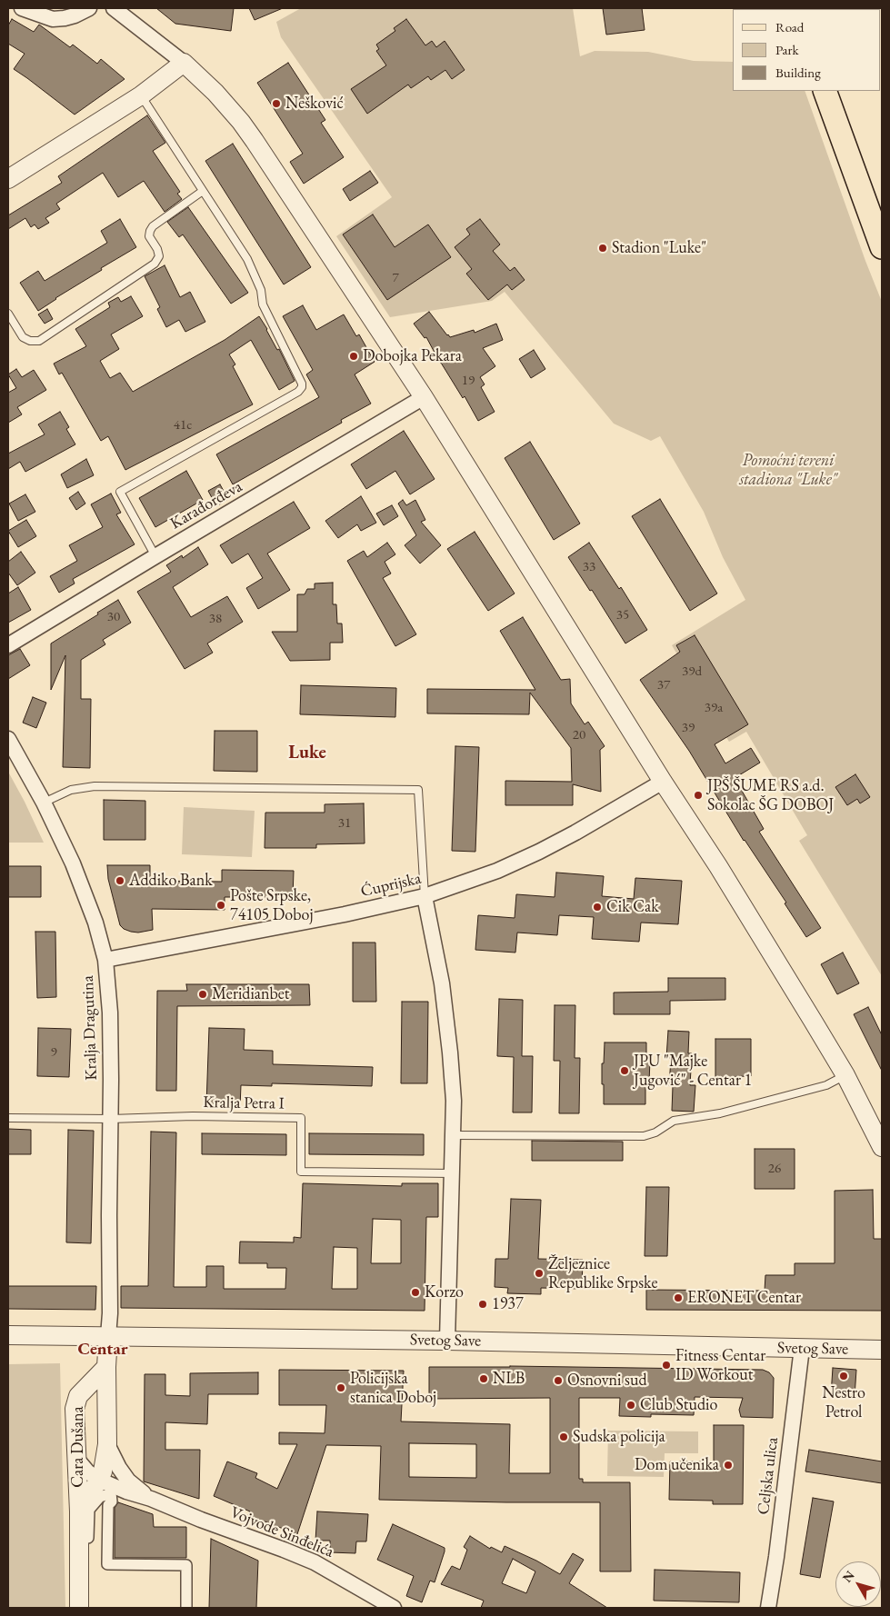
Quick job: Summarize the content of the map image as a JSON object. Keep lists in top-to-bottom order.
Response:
{
  "streets": {
    "street": [
      "Karađorđeva",
      "Ćuprijska",
      "Kralja Dragutina",
      "Svetog Save",
      "Cara Dušana",
      "Celjska ulica",
      "Vojvode Sinđelića"
    ],
    "lane": ["Kralja Petra I"]
  },
  "crossings": [
    ["Ćuprijska", "Kralja Dragutina"],
    ["Kralja Dragutina", "Kralja Petra I"],
    ["Kralja Dragutina", "Svetog Save"],
    ["Kralja Dragutina", "Cara Dušana"],
    ["Svetog Save", "Cara Dušana"],
    ["Svetog Save", "Celjska ulica"],
    ["Cara Dušana", "Vojvode Sinđelića"]
  ],
  "districts": ["Luke", "Centar"],
  "parks": ["Pomoćni tereni stadiona \"Luke\""],
  "places": [
    "Nešković",
    "Stadion \"Luke\"",
    "Dobojka Pekara",
    "JPŠ ŠUME RS a.d. Sokolac ŠG DOBOJ",
    "Addiko Bank",
    "Pošte Srpske, 74105 Doboj",
    "Cik Cak",
    "Meridianbet",
    "JPU \"Majke Jugović\" - Centar 1",
    "Željeznice Republike Srpske",
    "Korzo",
    "ERONET Centar",
    "1937",
    "Fitness Centar ID Workout",
    "Nestro Petrol",
    "NLB",
    "Osnovni sud",
    "Policijska stanica Doboj",
    "Club Studio",
    "Sudska policija",
    "Dom učenika"
  ],
  "house_numbers": [
    "7",
    "19",
    "41c",
    "33",
    "35",
    "30",
    "38",
    "39d",
    "37",
    "39a",
    "39",
    "20",
    "31",
    "9",
    "26"
  ],
  "legend": ["Road", "Park", "Building"],
  "north": "top left"
}
